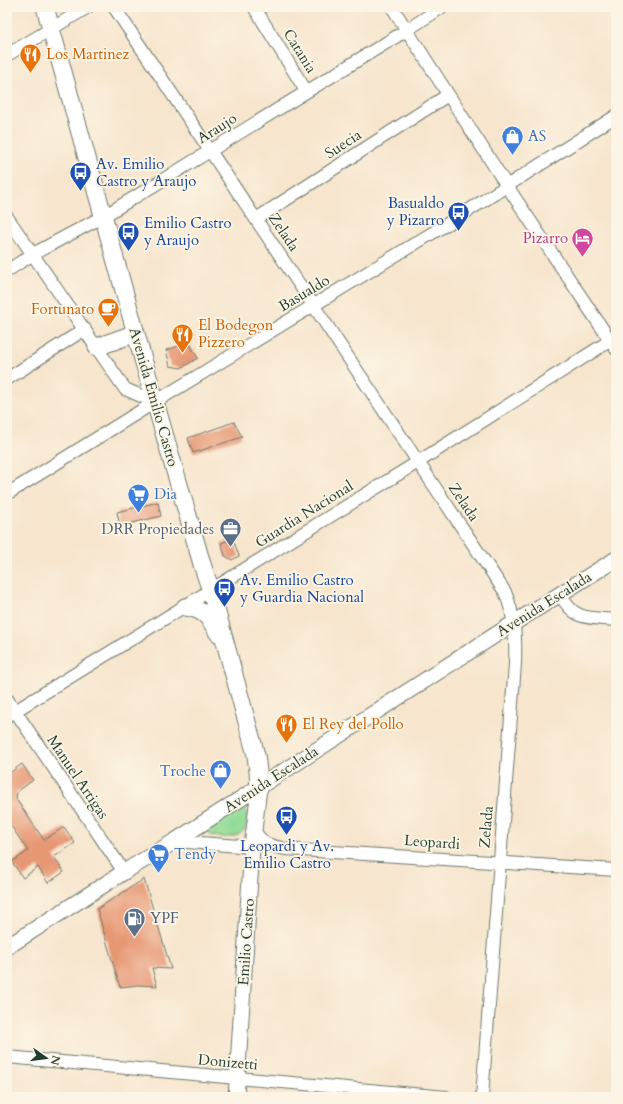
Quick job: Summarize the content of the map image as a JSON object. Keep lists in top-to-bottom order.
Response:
{
  "streets": {
    "main road": ["Avenida Emilio Castro"],
    "street": [
      "Catania",
      "Araujo",
      "Suecia",
      "Zelada",
      "Basualdo",
      "Guardia Nacional",
      "Avenida Escalada",
      "Manuel Artigas",
      "Leopardi",
      "Emilio Castro",
      "Donizetti"
    ]
  },
  "crossings": [
    ["Catania", "Araujo"],
    ["Araujo", "Zelada"],
    ["Araujo", "Avenida Emilio Castro"],
    ["Suecia", "Zelada"],
    ["Zelada", "Basualdo"],
    ["Zelada", "Guardia Nacional"],
    ["Zelada", "Avenida Escalada"],
    ["Zelada", "Leopardi"],
    ["Basualdo", "Avenida Emilio Castro"],
    ["Avenida Emilio Castro", "Guardia Nacional"],
    ["Avenida Emilio Castro", "Avenida Escalada"],
    ["Avenida Emilio Castro", "Emilio Castro"],
    ["Guardia Nacional", "Manuel Artigas"],
    ["Avenida Escalada", "Manuel Artigas"],
    ["Avenida Escalada", "Emilio Castro"],
    ["Leopardi", "Emilio Castro"],
    ["Emilio Castro", "Donizetti"]
  ],
  "places": {
    "restaurant": ["Los Martinez", "El Bodegon Pizzero", "El Rey del Pollo"],
    "shop": ["AS", "Troche"],
    "bus stop": [
      "Av. Emilio Castro y Araujo",
      "Basualdo y Pizarro",
      "Emilio Castro y Araujo",
      "Av. Emilio Castro y Guardia Nacional",
      "Leopardi y Av. Emilio Castro"
    ],
    "hotel": ["Pizarro"],
    "cafe": ["Fortunato"],
    "supermarket": ["Dia", "Tendy"],
    "office": ["DRR Propiedades"],
    "fuel station": ["YPF"]
  },
  "north": "right"
}
